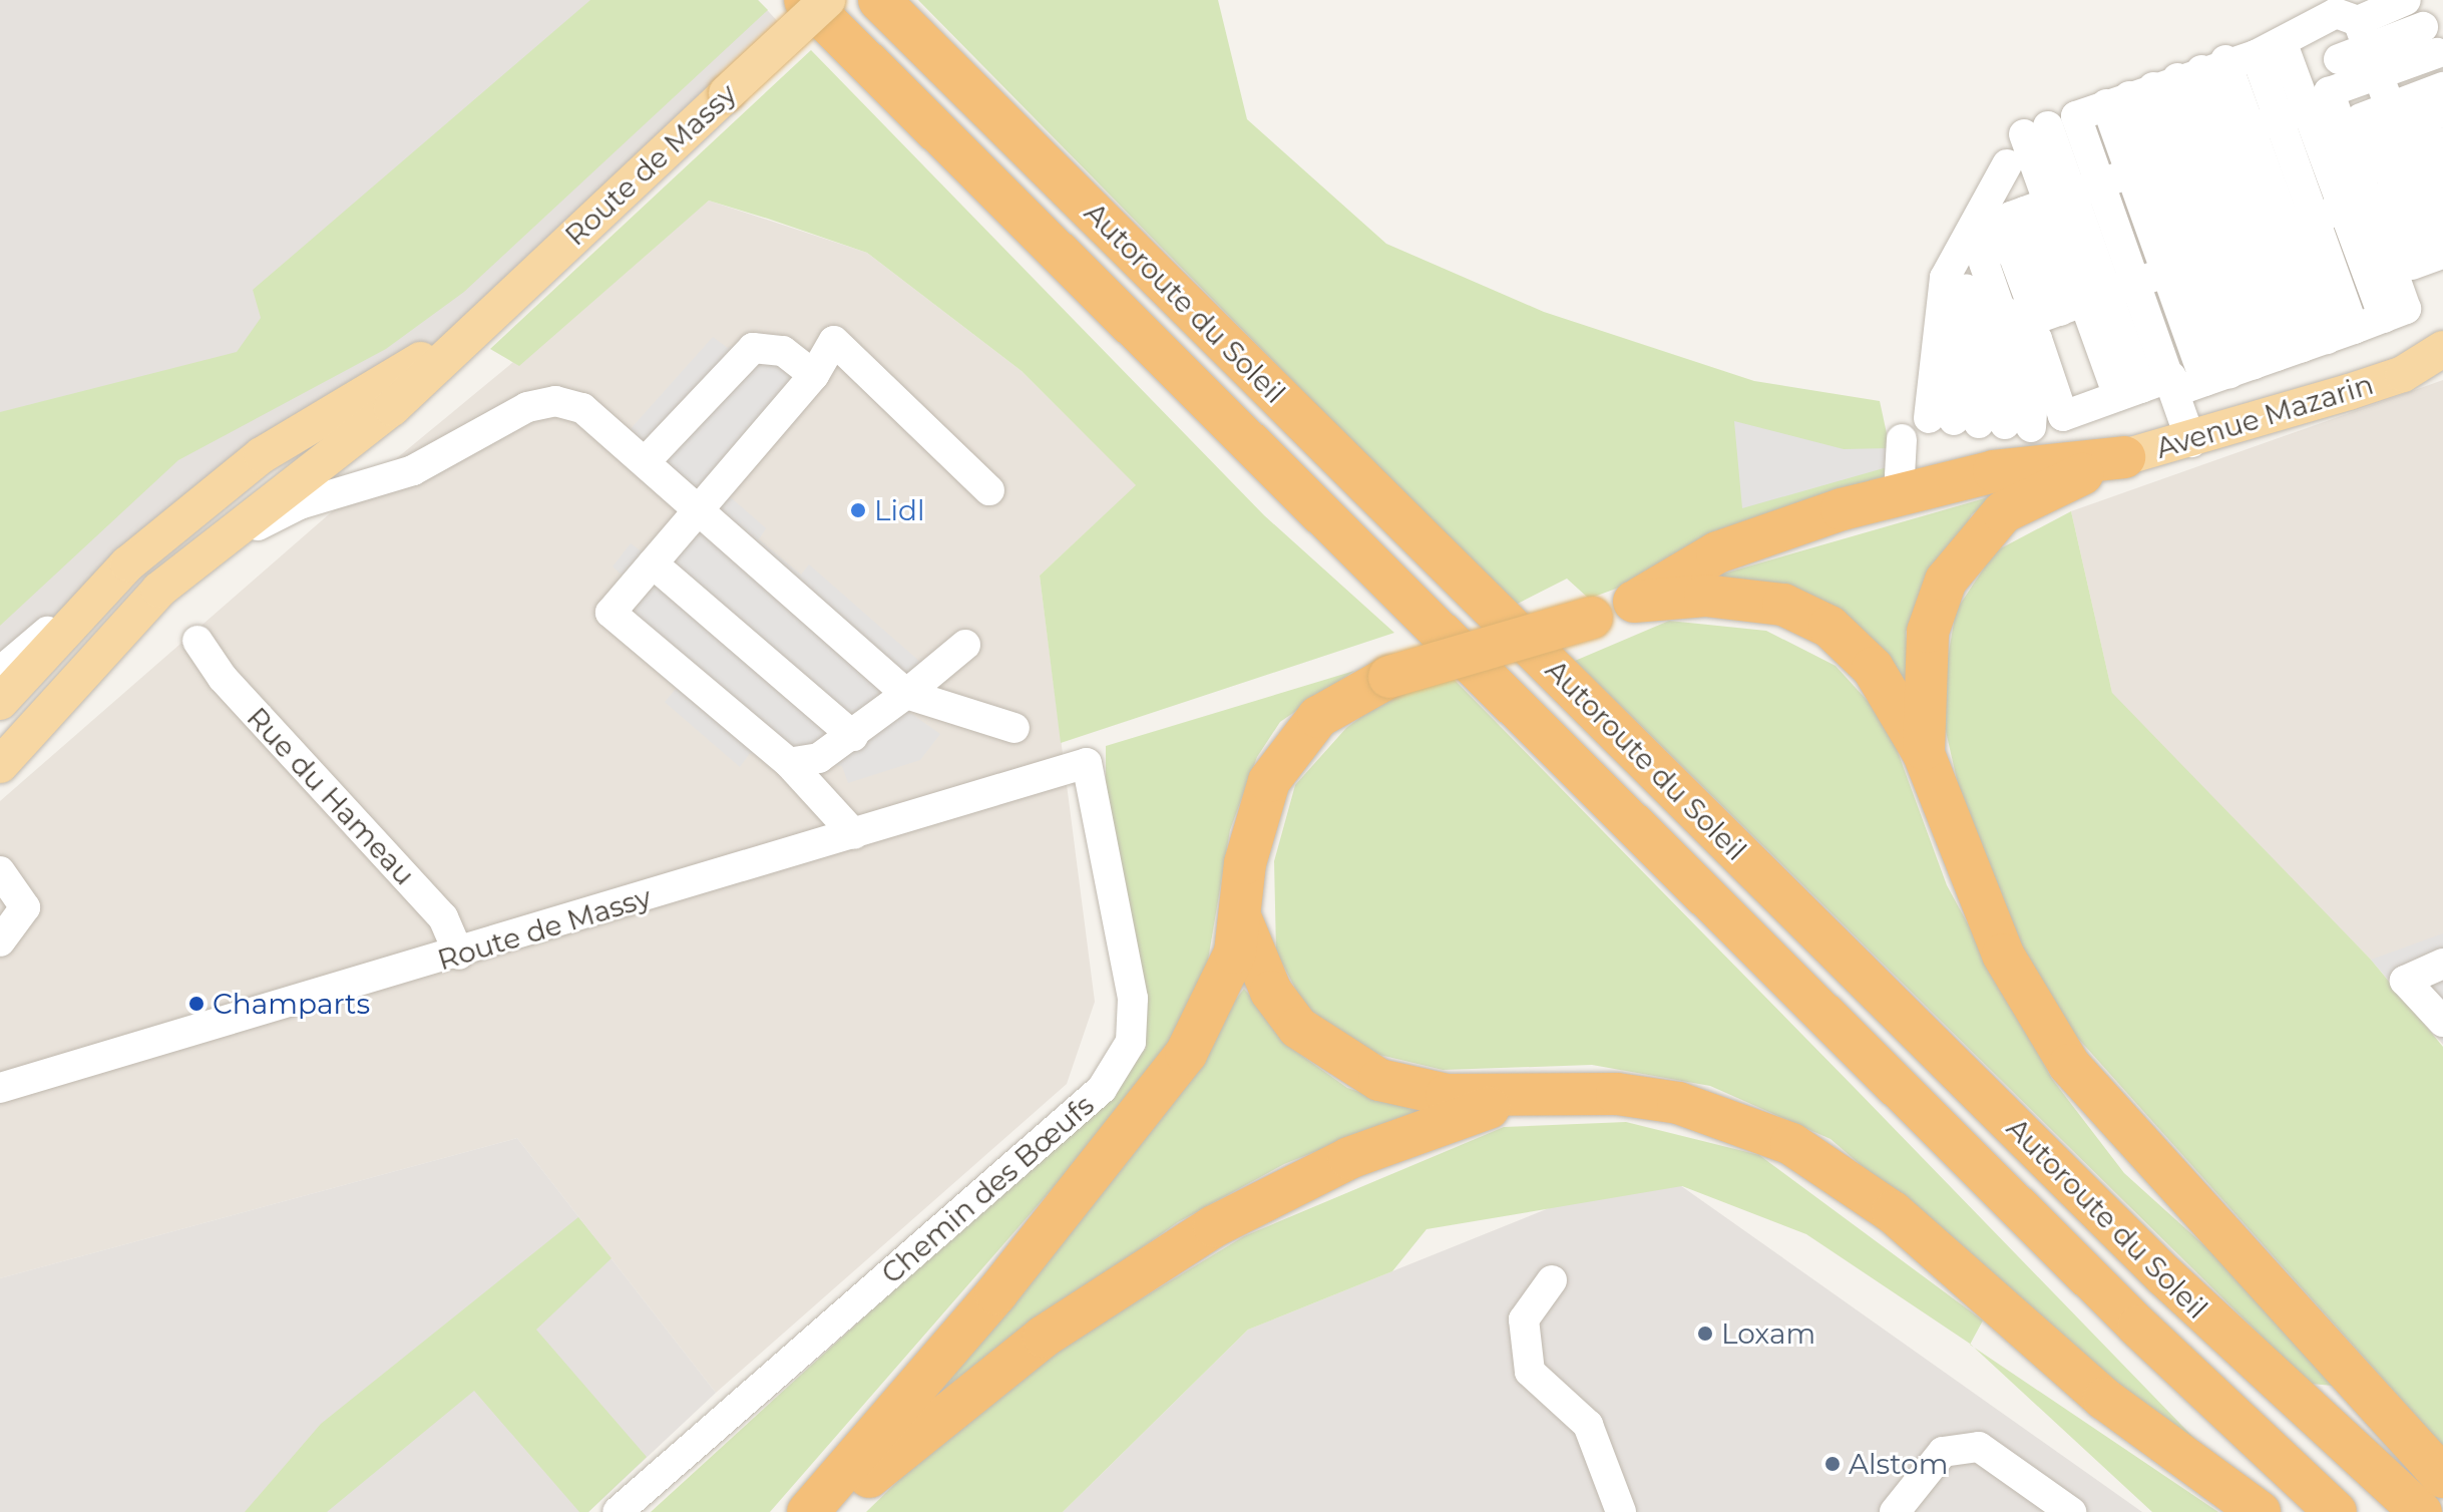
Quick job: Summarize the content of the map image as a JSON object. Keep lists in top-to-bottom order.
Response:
{
  "streets": {
    "highway": ["Autoroute du Soleil"],
    "main road": ["Route de Massy", "Avenue Mazarin"],
    "street": ["Rue du Hameau", "Chemin des Bœufs"]
  },
  "crossings": [
    ["Route de Massy", "Rue du Hameau"],
    ["Route de Massy", "Chemin des Bœufs"]
  ],
  "places": [
    "Lidl",
    "Champarts",
    "Loxam",
    "Alstom"
  ]
}
